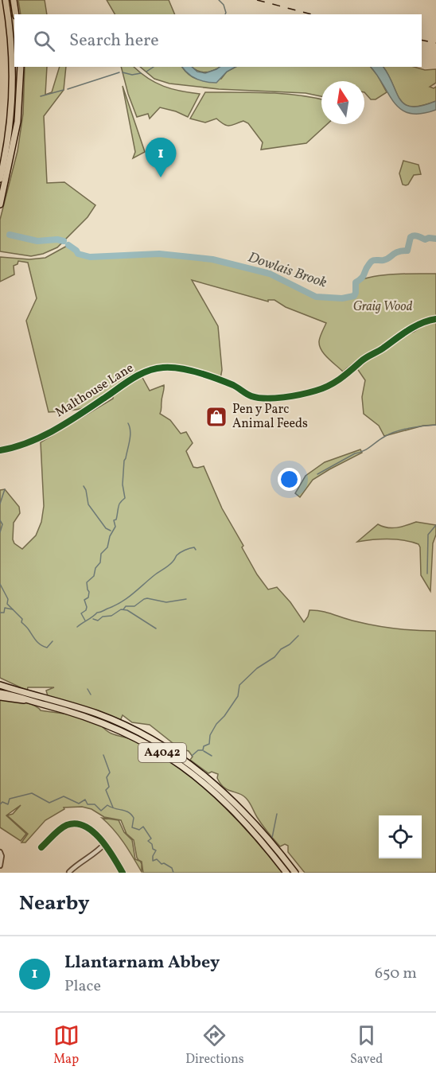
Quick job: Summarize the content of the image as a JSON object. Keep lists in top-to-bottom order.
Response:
{
  "streets": {
    "main road": ["A4042"],
    "street": ["Malthouse Lane"]
  },
  "water": ["Dowlais Brook"],
  "parks": ["Graig Wood"],
  "places": {
    "shop": ["Pen y Parc Animal Feeds"]
  },
  "north": "top",
  "page": {
    "search": "Search here",
    "pins": "1",
    "heading": "Nearby",
    "list": [
      {
        "mark": "1",
        "name": "Llantarnam Abbey",
        "note": "Place",
        "value": "650 m"
      }
    ],
    "nav": ["Map", "Directions", "Saved"]
  }
}
